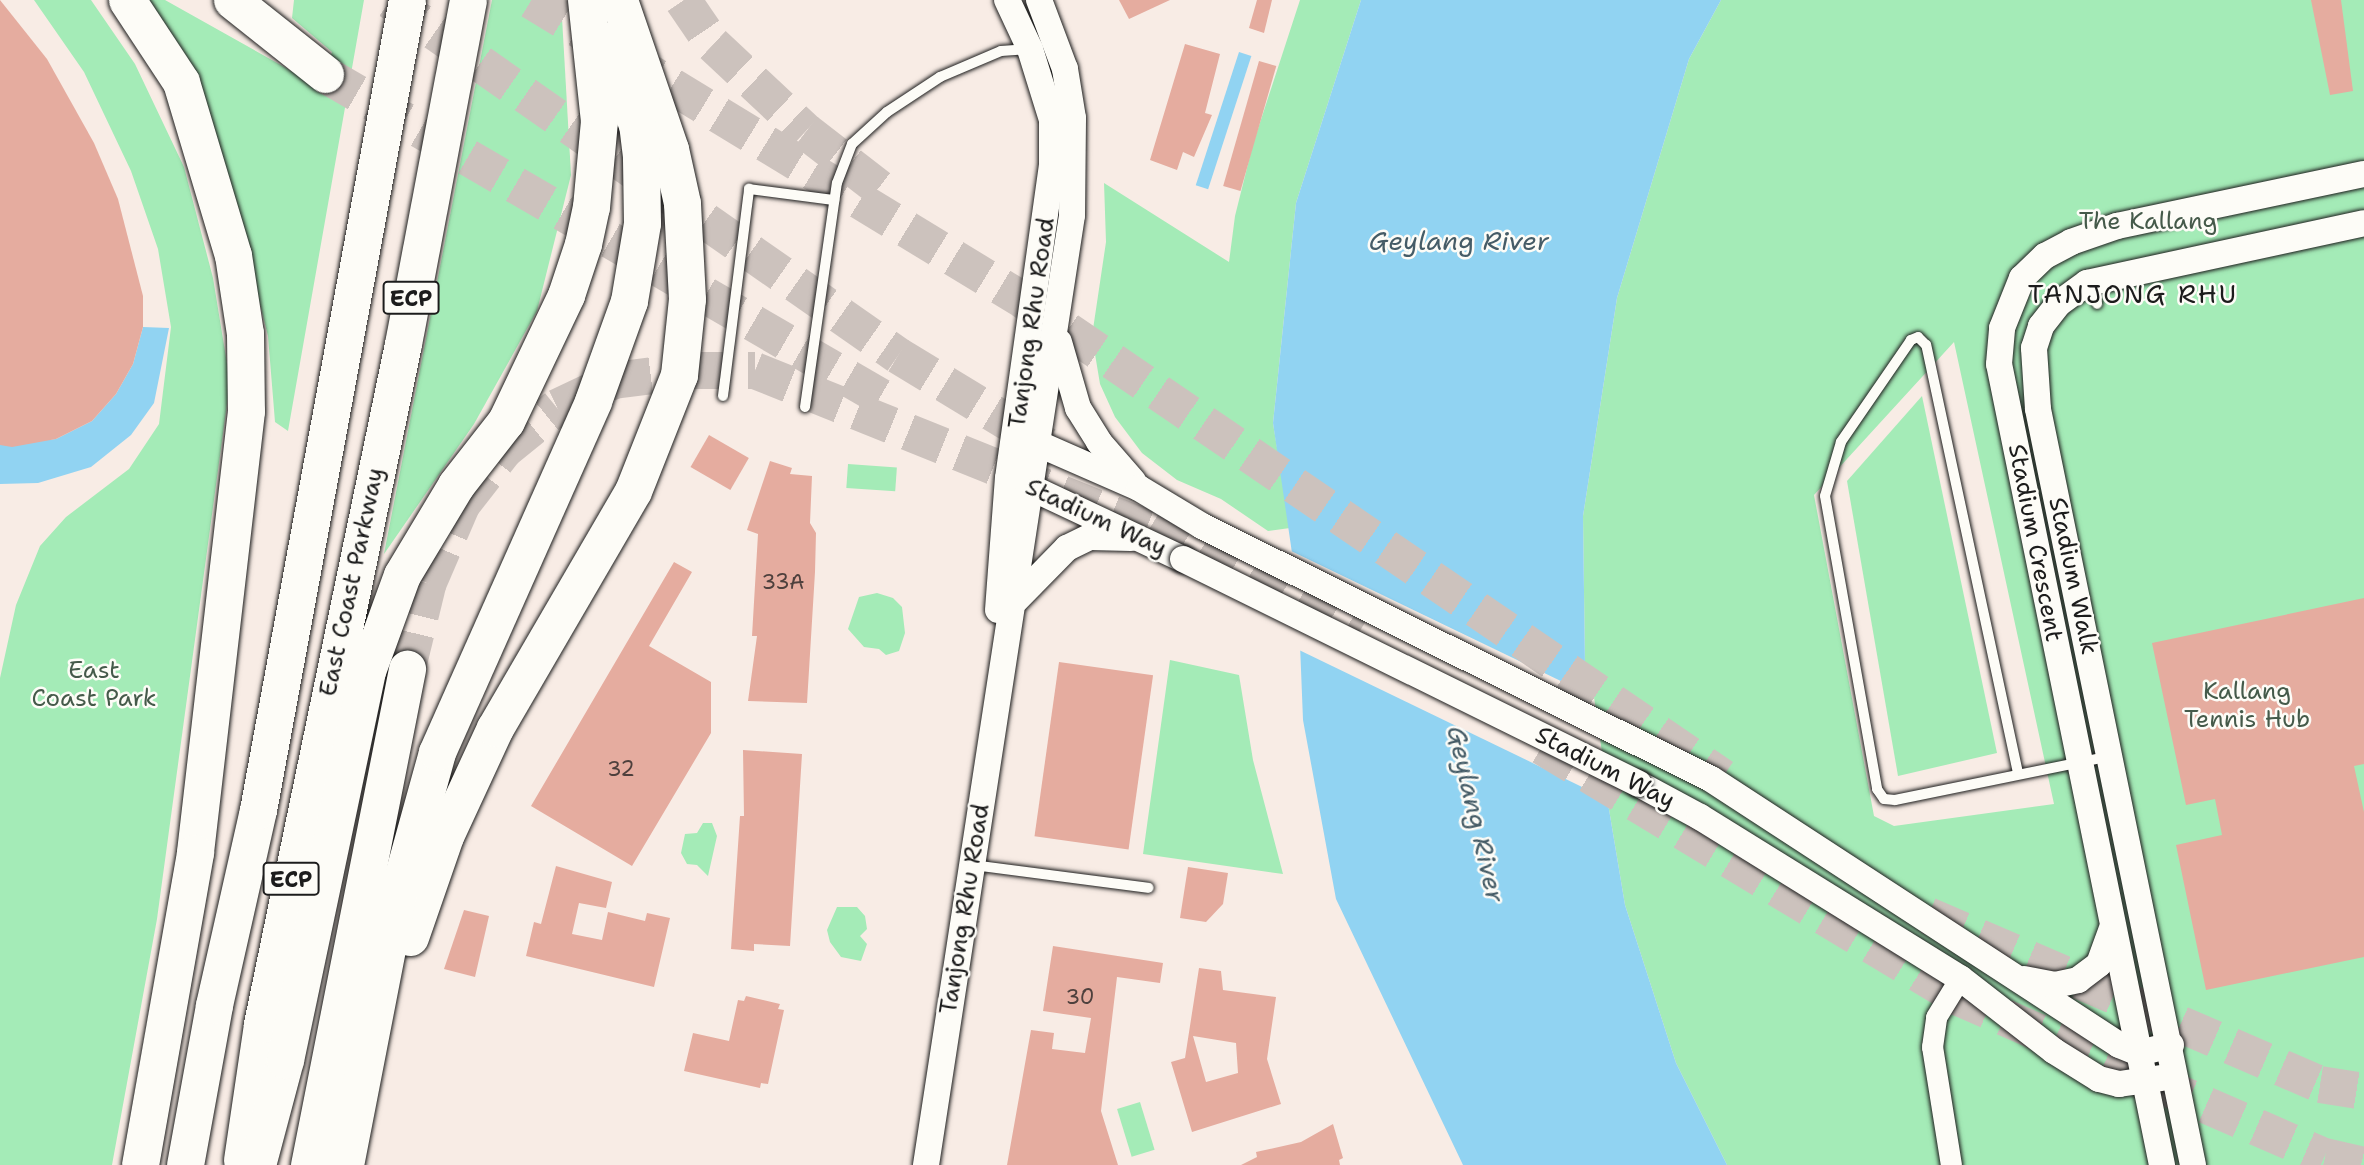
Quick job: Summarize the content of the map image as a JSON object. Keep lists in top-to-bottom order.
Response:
{
  "streets": {
    "highway": ["ECP", "East Coast Parkway"],
    "street": [
      "Tanjong Rhu Road",
      "Stadium Way",
      "Stadium Crescent",
      "Stadium Walk"
    ]
  },
  "crossings": [
    ["Tanjong Rhu Road", "Stadium Way"],
    ["Stadium Way", "Stadium Crescent"],
    ["Stadium Way", "Stadium Walk"]
  ],
  "districts": ["TANJONG RHU"],
  "water": ["Geylang River"],
  "parks": ["The Kallang", "East Coast Park", "Kallang Tennis Hub"],
  "house_numbers": ["33A", "32", "30"]
}
